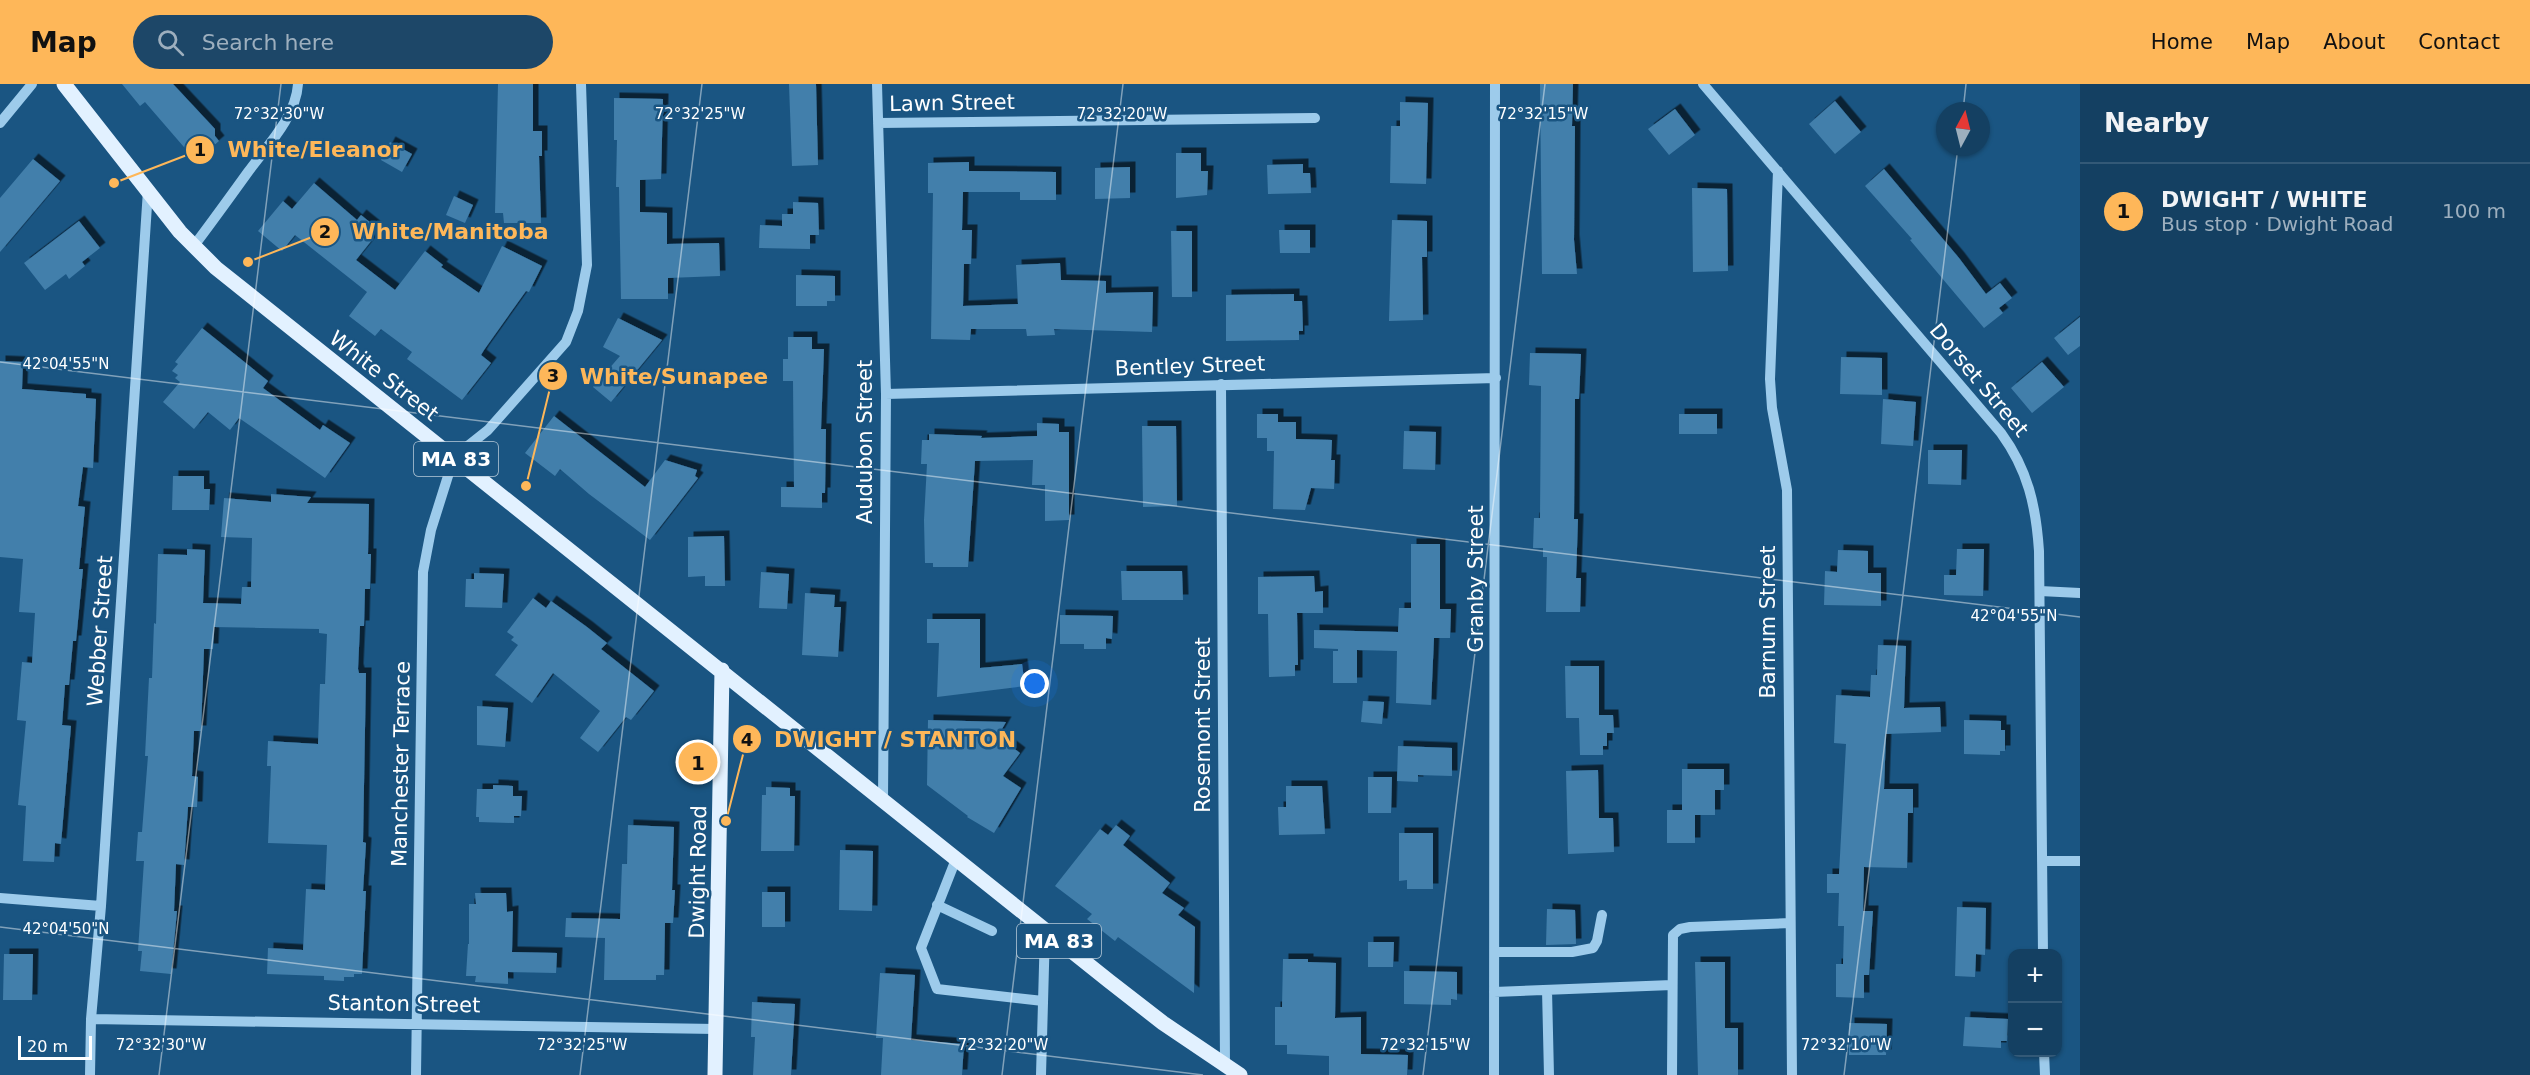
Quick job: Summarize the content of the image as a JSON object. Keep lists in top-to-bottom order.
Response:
{
  "streets": {
    "main road": ["White Street", "MA 83", "Dwight Road"],
    "street": [
      "Lawn Street",
      "Bentley Street",
      "Dorset Street",
      "Audubon Street",
      "Granby Street",
      "Barnum Street",
      "Webber Street",
      "Rosemont Street",
      "Manchester Terrace",
      "Stanton Street"
    ]
  },
  "crossings": [
    ["Lawn Street", "Audubon Street"],
    ["Bentley Street", "Audubon Street"],
    ["Bentley Street", "Granby Street"],
    ["Bentley Street", "Rosemont Street"],
    ["White Street", "Audubon Street"],
    ["White Street", "MA 83"],
    ["White Street", "Webber Street"],
    ["White Street", "Manchester Terrace"],
    ["White Street", "Dwight Road"],
    ["Dorset Street", "Barnum Street"],
    ["Audubon Street", "MA 83"],
    ["MA 83", "Rosemont Street"],
    ["Webber Street", "Stanton Street"],
    ["Manchester Terrace", "Stanton Street"],
    ["Dwight Road", "Stanton Street"]
  ],
  "places": [
    "White/Eleanor",
    "White/Manitoba",
    "White/Sunapee",
    "DWIGHT / STANTON"
  ],
  "scale_bar": "20 m",
  "north": "top",
  "page": {
    "header": "Map",
    "search": "Search here",
    "nav": [
      "Home",
      "Map",
      "About",
      "Contact"
    ],
    "heading": "Nearby",
    "list": [
      {
        "mark": "1",
        "name": "DWIGHT / WHITE",
        "note": "Bus stop · Dwight Road",
        "value": "100 m"
      }
    ],
    "pins": "1",
    "map_buttons": ["+", "−"],
    "scale": "20 m"
  },
  "coordinates": [
    "72°32'30\"W",
    "72°32'25\"W",
    "72°32'20\"W",
    "72°32'15\"W",
    "42°04'55\"N",
    "42°04'50\"N",
    "72°32'10\"W"
  ]
}
